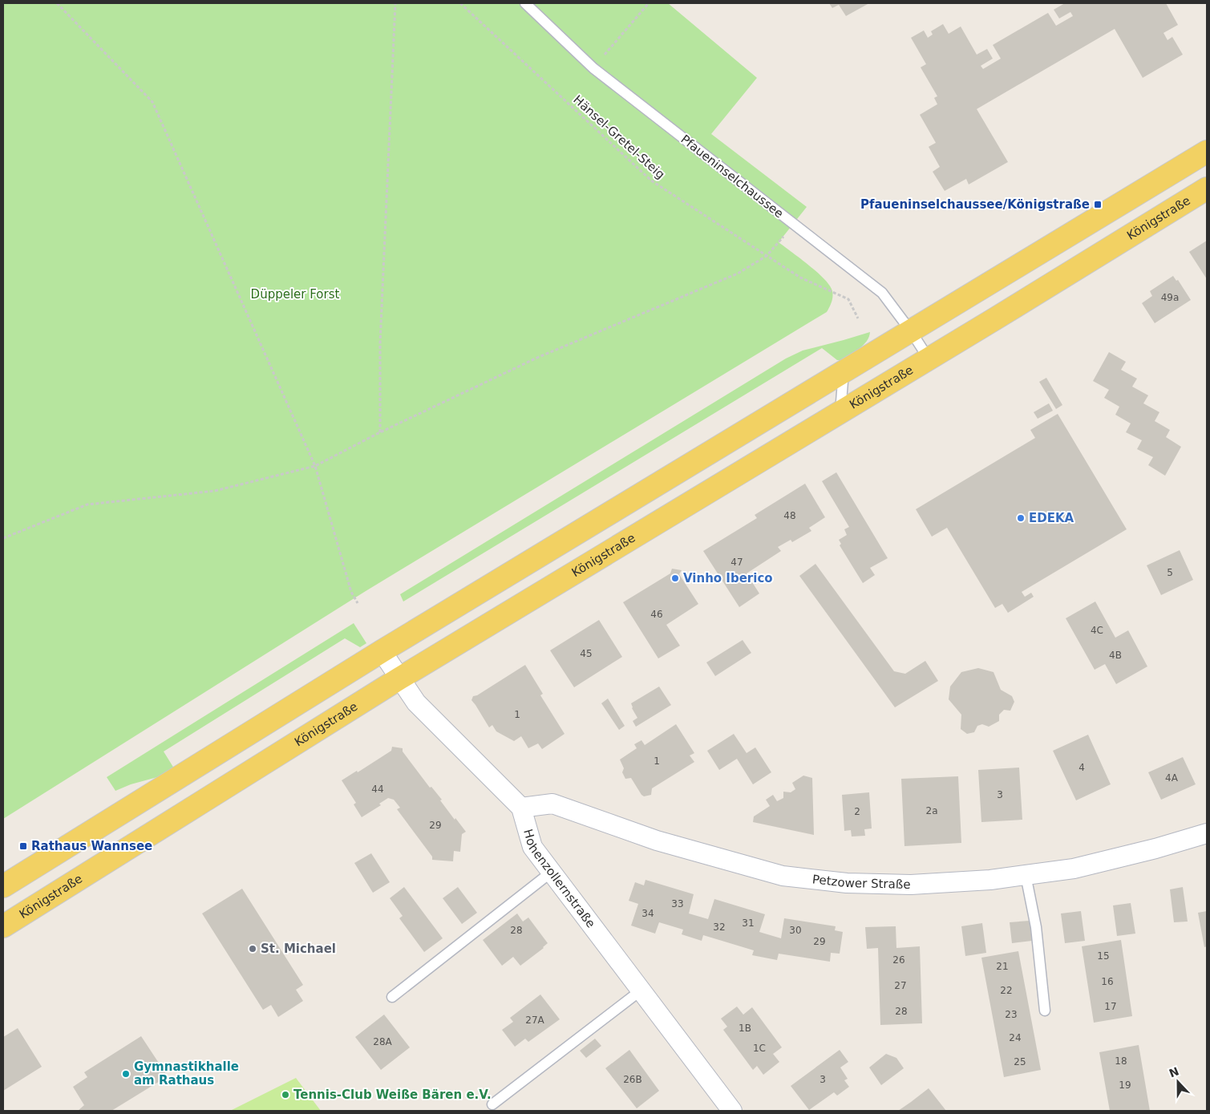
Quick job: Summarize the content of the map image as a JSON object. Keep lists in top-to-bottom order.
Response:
{
  "streets": {
    "main road": ["Königstraße"],
    "street": ["Hohenzollernstraße", "Petzower Straße"],
    "lane": ["Pfaueninselchaussee"],
    "path": ["Hänsel-Gretel-Steig"]
  },
  "crossings": [
    ["Pfaueninselchaussee", "Königstraße"],
    ["Königstraße", "Hohenzollernstraße"],
    ["Hohenzollernstraße", "Petzower Straße"]
  ],
  "parks": ["Düppeler Forst"],
  "places": {
    "transit": ["Pfaueninselchaussee/Königstraße", "Rathaus Wannsee"],
    "other": [
      "EDEKA",
      "Vinho Iberico",
      "St. Michael",
      "Gymnastikhalle am Rathaus",
      "Tennis-Club Weiße Bären e.V."
    ]
  },
  "house_numbers": [
    "49a",
    "48",
    "47",
    "5",
    "46",
    "4C",
    "45",
    "4B",
    "1",
    "1",
    "4",
    "4A",
    "44",
    "3",
    "2a",
    "2",
    "29",
    "33",
    "34",
    "31",
    "32",
    "28",
    "30",
    "29",
    "15",
    "26",
    "21",
    "16",
    "27",
    "22",
    "17",
    "28",
    "23",
    "27A",
    "1B",
    "24",
    "28A",
    "1C",
    "18",
    "25",
    "26B",
    "3",
    "19"
  ],
  "north": "top"
}
